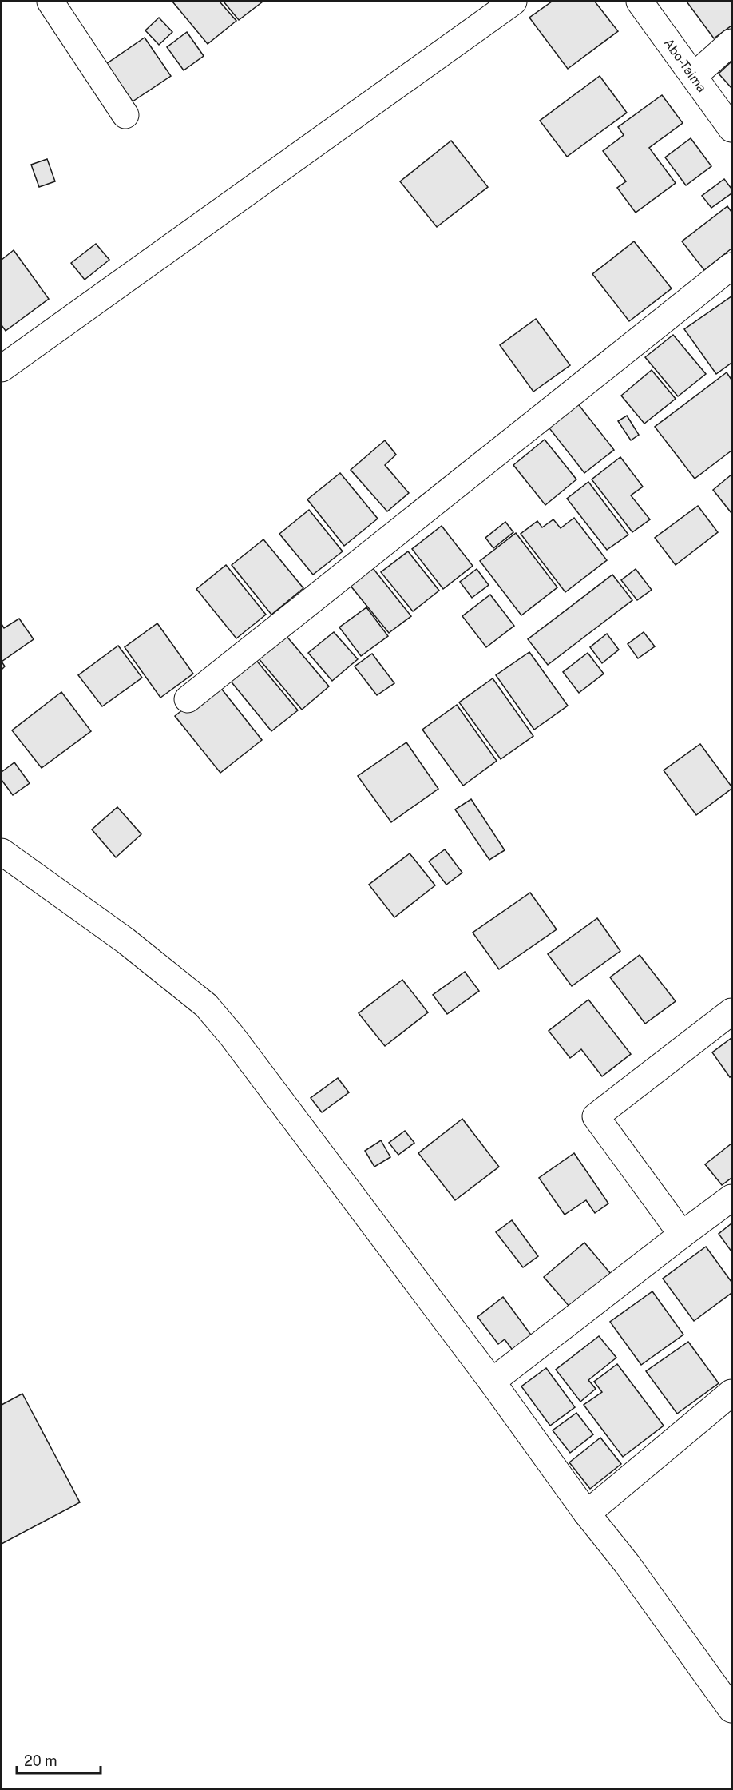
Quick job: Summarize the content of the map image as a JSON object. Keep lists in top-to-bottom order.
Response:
{
  "streets": {
    "street": ["Abo-Taima"]
  },
  "scale_bar": "20 m"
}
